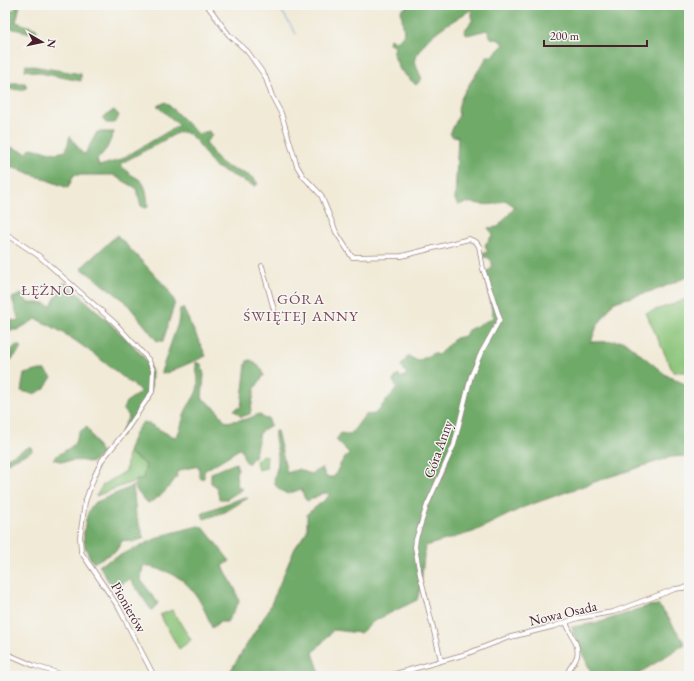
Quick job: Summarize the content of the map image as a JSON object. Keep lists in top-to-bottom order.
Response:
{
  "streets": {
    "street": ["Góra Anny", "Pionierów", "Nowa Osada"]
  },
  "crossings": [
    ["Góra Anny", "Nowa Osada"]
  ],
  "districts": ["ŁĘŻNO", "GÓRA ŚWIĘTEJ ANNY"],
  "scale_bar": "200 m",
  "north": "right"
}
